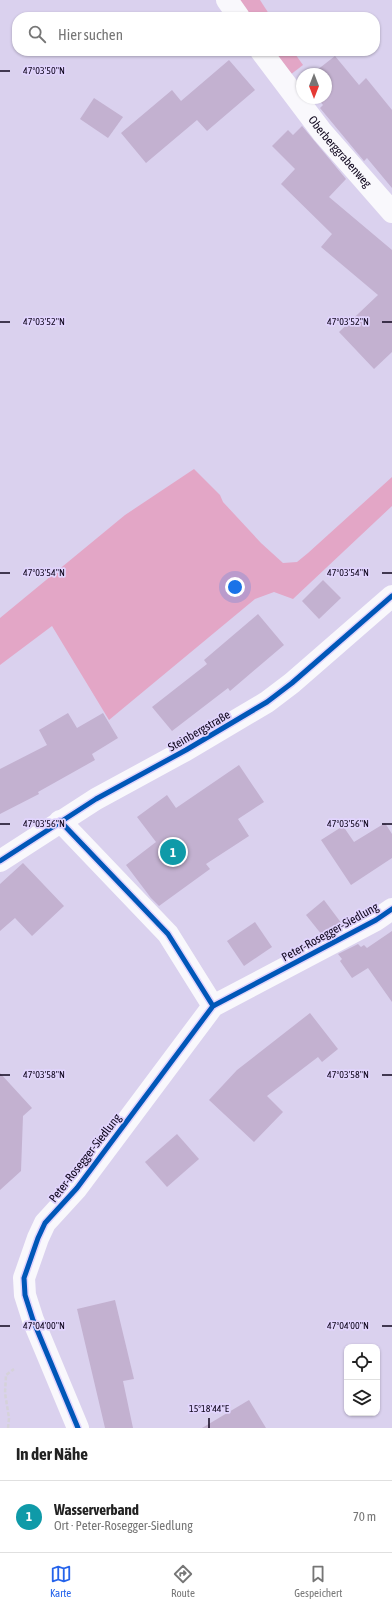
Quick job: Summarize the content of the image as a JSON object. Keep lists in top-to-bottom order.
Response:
{
  "streets": {
    "street": ["Oberberggrabenweg", "Steinbergstraße", "Peter-Rosegger-Siedlung"]
  },
  "north": "bottom",
  "page": {
    "search": "Hier suchen",
    "pins": "1",
    "heading": "In der Nähe",
    "list": [
      {
        "mark": "1",
        "name": "Wasserverband",
        "note": "Ort · Peter-Rosegger-Siedlung",
        "value": "70 m"
      }
    ],
    "nav": ["Karte", "Route", "Gespeichert"]
  },
  "coordinates": [
    "47°03'50\"N",
    "47°03'52\"N",
    "47°03'54\"N",
    "47°03'56\"N",
    "47°03'58\"N",
    "47°04'00\"N",
    "15°18'44\"E"
  ]
}
